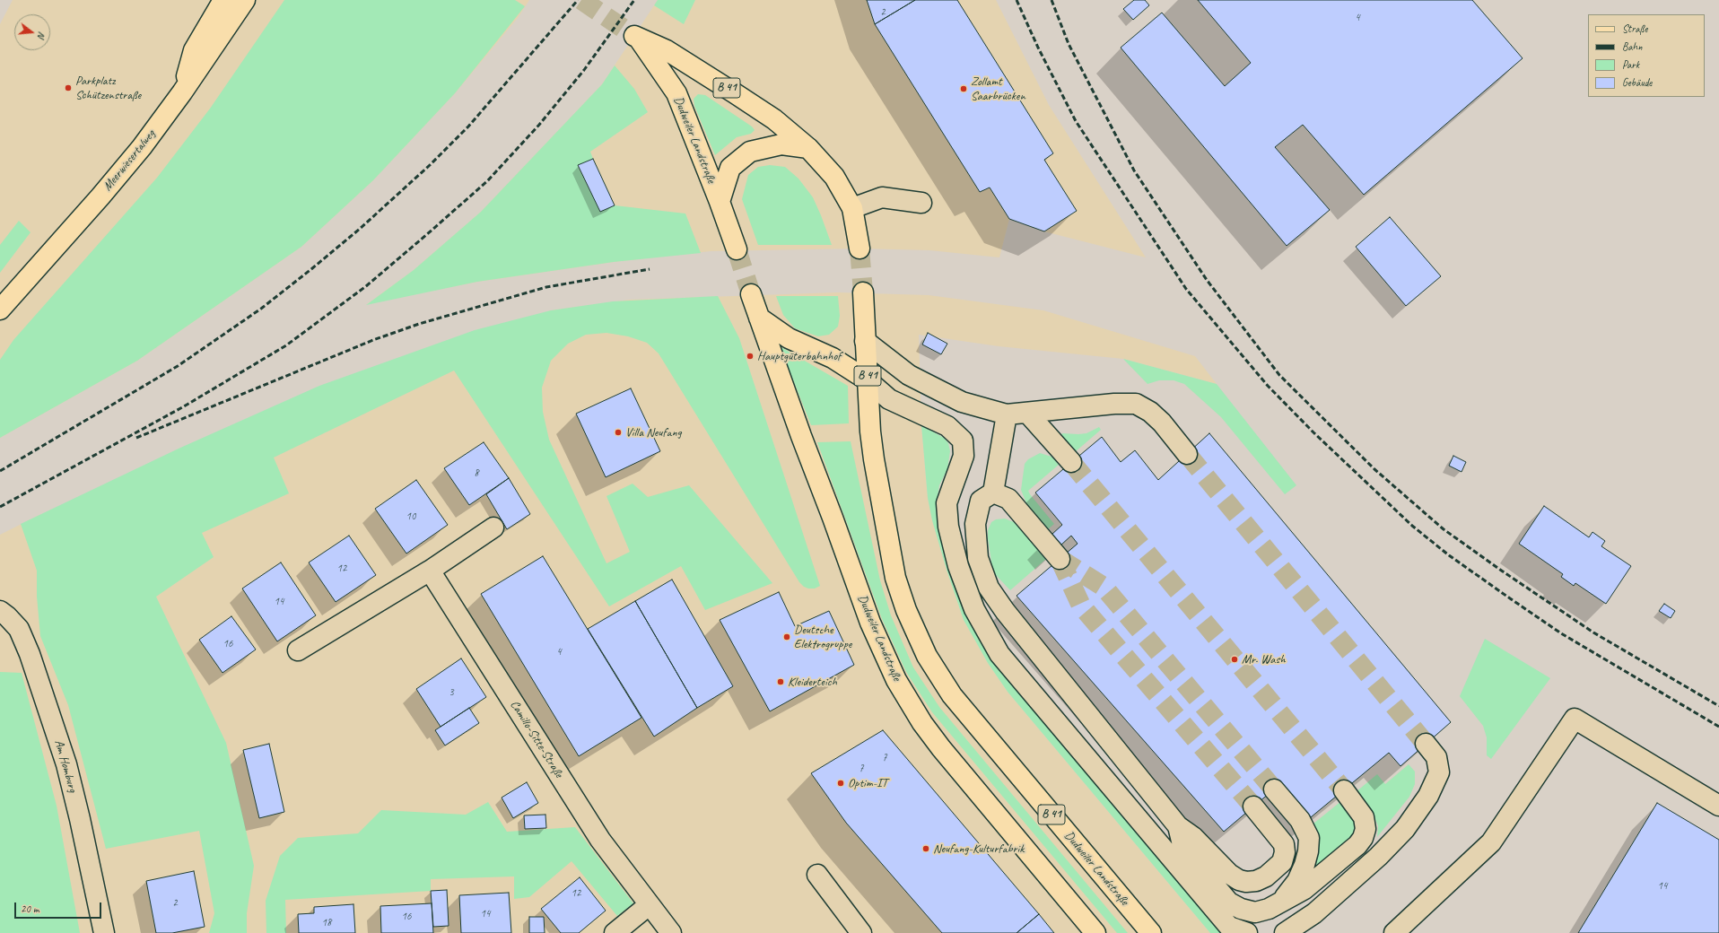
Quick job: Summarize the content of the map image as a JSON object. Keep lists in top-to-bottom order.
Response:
{
  "streets": {
    "main road": ["B 41", "Dudweiler Landstraße", "Meerwiesertalweg"],
    "street": ["Camillo-Sitte-Straße", "Am Homburg"]
  },
  "crossings": [
    ["B 41", "Dudweiler Landstraße"]
  ],
  "places": [
    "Parkplatz Schützenstraße",
    "Zollamt Saarbrücken",
    "Hauptgüterbahnhof",
    "Villa Neufang",
    "Deutsche Elektrogruppe",
    "Mr. Wash",
    "Kleiderteich",
    "Optim-IT",
    "Neufang-Kulturfabrik"
  ],
  "house_numbers": [
    "2",
    "4",
    "8",
    "10",
    "12",
    "14",
    "16",
    "4",
    "3",
    "7",
    "7",
    "14",
    "12",
    "2",
    "14",
    "16",
    "18"
  ],
  "legend": [
    "Straße",
    "Bahn",
    "Park",
    "Gebäude"
  ],
  "scale_bar": "20 m",
  "north": "right"
}
